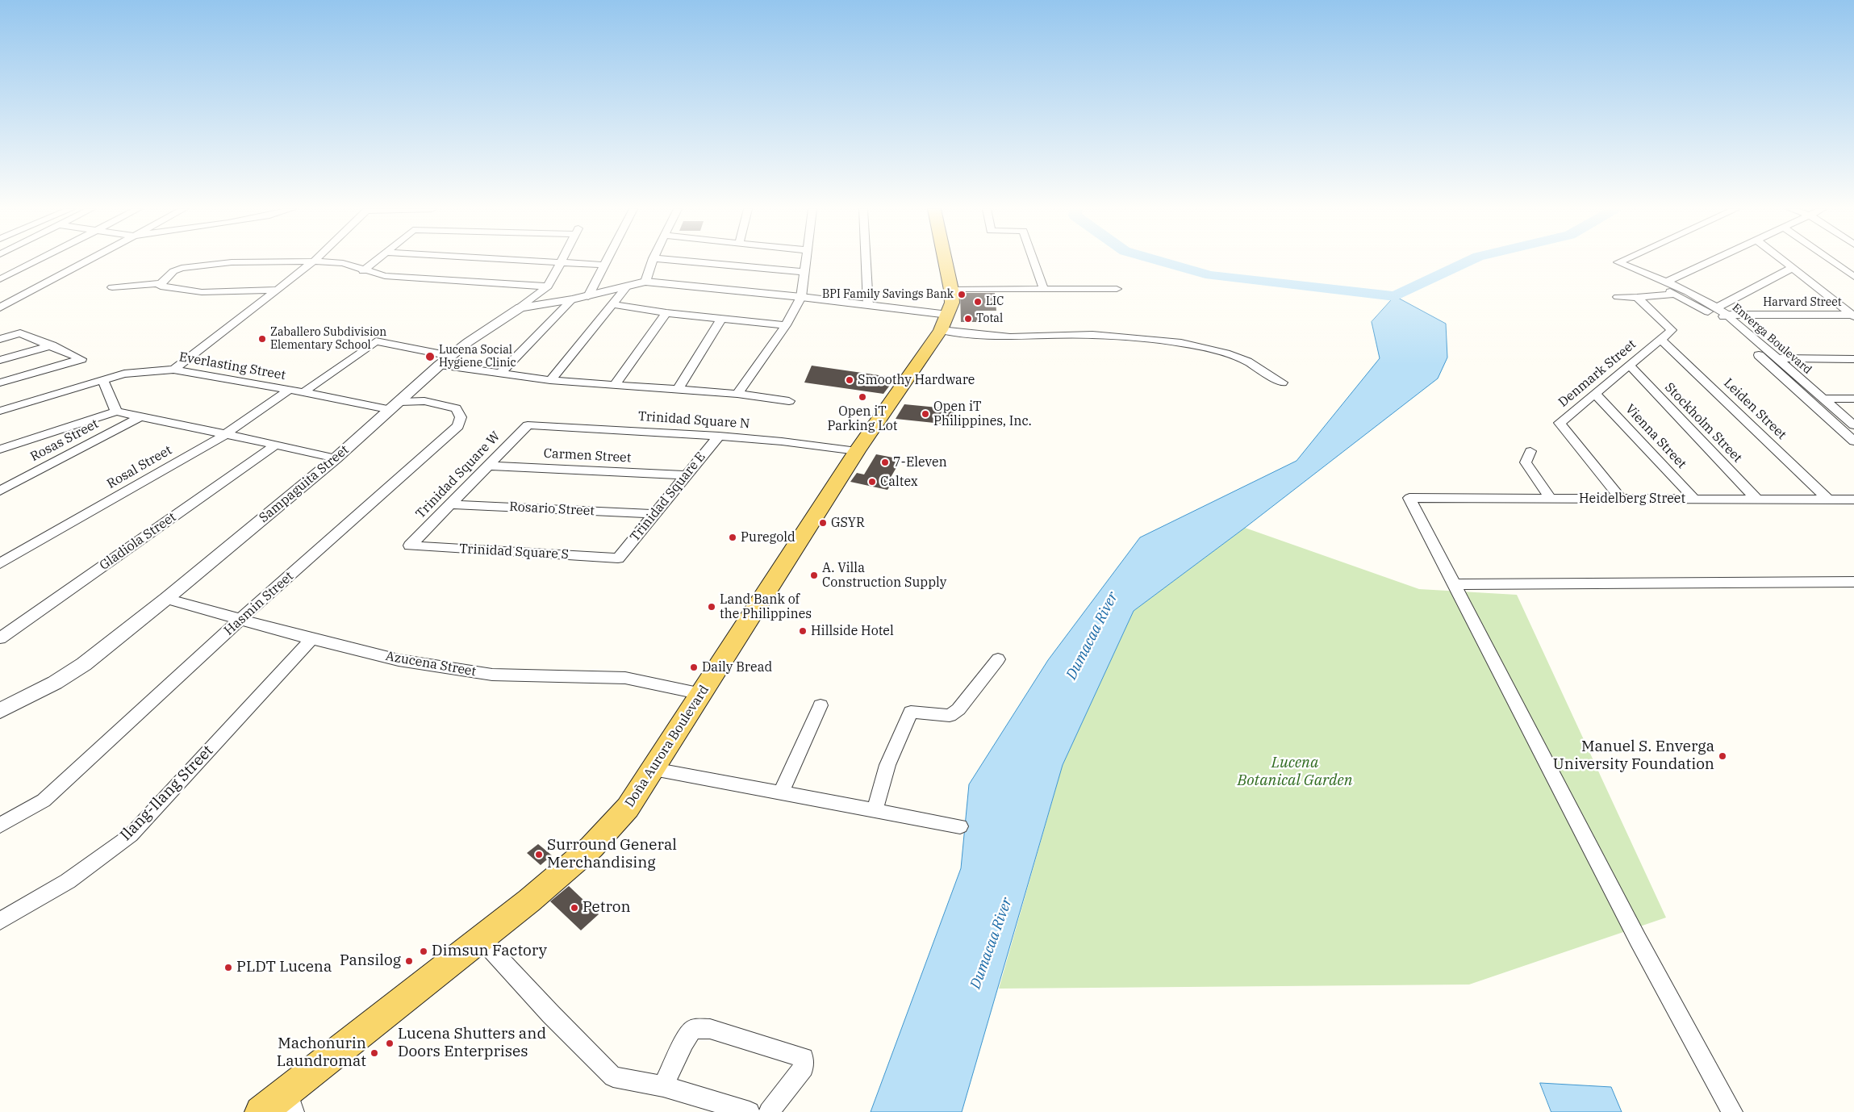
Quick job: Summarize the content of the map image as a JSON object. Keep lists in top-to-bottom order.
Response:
{
  "streets": {
    "main road": ["Doña Aurora Boulevard"],
    "street": [
      "Harvard Street",
      "Enverga Boulevard",
      "Everlasting Street",
      "Denmark Street",
      "Leiden Street",
      "Trinidad Square N",
      "Stockholm Street",
      "Vienna Street",
      "Rosas Street",
      "Carmen Street",
      "Rosal Street",
      "Trinidad Square W",
      "Sampaguita Street",
      "Trinidad Square E",
      "Heidelberg Street",
      "Rosario Street",
      "Gladiola Street",
      "Trinidad Square S",
      "Hasmin Street",
      "Azucena Street",
      "Ilang-Ilang Street"
    ]
  },
  "crossings": [
    ["Harvard Street", "Enverga Boulevard"],
    ["Everlasting Street", "Rosal Street"],
    ["Everlasting Street", "Sampaguita Street"],
    ["Everlasting Street", "Hasmin Street"],
    ["Denmark Street", "Leiden Street"],
    ["Denmark Street", "Stockholm Street"],
    ["Denmark Street", "Vienna Street"],
    ["Denmark Street", "Heidelberg Street"],
    ["Leiden Street", "Heidelberg Street"],
    ["Trinidad Square N", "Trinidad Square W"],
    ["Trinidad Square N", "Trinidad Square E"],
    ["Trinidad Square N", "Doña Aurora Boulevard"],
    ["Stockholm Street", "Heidelberg Street"],
    ["Vienna Street", "Heidelberg Street"],
    ["Carmen Street", "Trinidad Square W"],
    ["Carmen Street", "Trinidad Square E"],
    ["Trinidad Square W", "Rosario Street"],
    ["Trinidad Square W", "Trinidad Square S"],
    ["Sampaguita Street", "Hasmin Street"],
    ["Sampaguita Street", "Azucena Street"],
    ["Trinidad Square E", "Rosario Street"],
    ["Trinidad Square E", "Trinidad Square S"],
    ["Hasmin Street", "Azucena Street"],
    ["Azucena Street", "Doña Aurora Boulevard"],
    ["Azucena Street", "Ilang-Ilang Street"]
  ],
  "water": ["Dumacaa River"],
  "parks": ["Lucena Botanical Garden"],
  "places": [
    "BPI Family Savings Bank",
    "LIC",
    "Total",
    "Zaballero Subdivision Elementary School",
    "Lucena Social Hygiene Clinic",
    "Smoothy Hardware",
    "Open iT Parking Lot",
    "Open iT Philippines, Inc.",
    "7-Eleven",
    "Caltex",
    "GSYR",
    "Puregold",
    "A. Villa Construction Supply",
    "Land Bank of the Philippines",
    "Hillside Hotel",
    "Daily Bread",
    "Manuel S. Enverga University Foundation",
    "Surround General Merchandising",
    "Petron",
    "Dimsun Factory",
    "Pansilog",
    "PLDT Lucena",
    "Lucena Shutters and Doors Enterprises",
    "Machonurin Laundromat"
  ]
}
